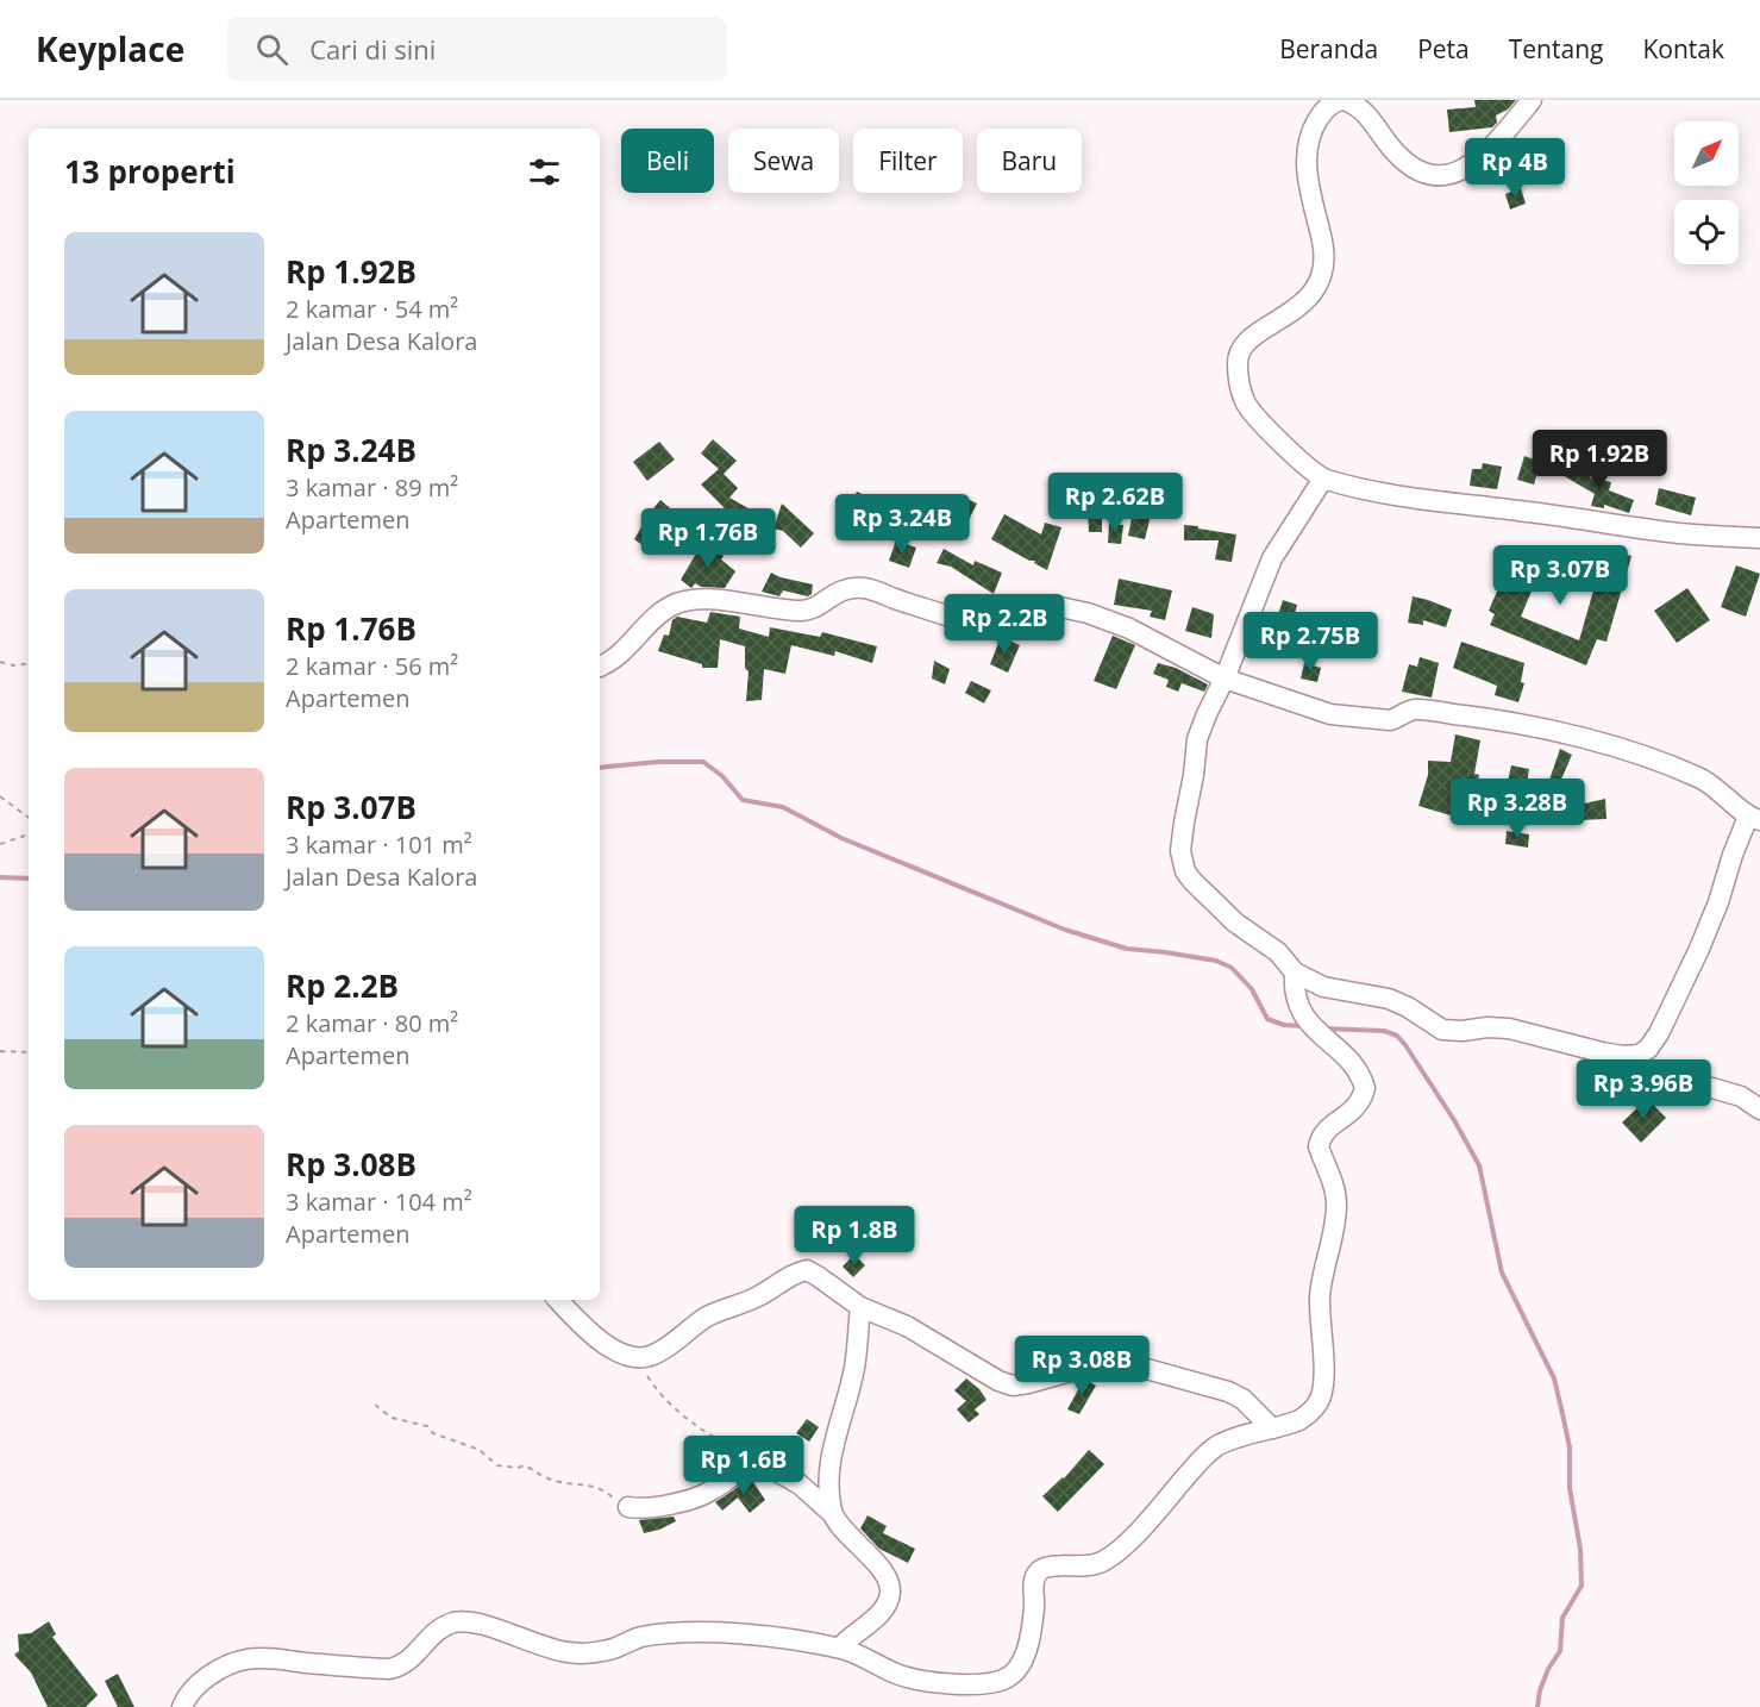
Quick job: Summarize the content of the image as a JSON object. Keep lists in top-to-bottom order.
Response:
{
  "north": "top right",
  "page": {
    "header": "Keyplace",
    "search": "Cari di sini",
    "nav": [
      "Beranda",
      "Peta",
      "Tentang",
      "Kontak"
    ],
    "chip": [
      "Beli",
      "Sewa",
      "Filter",
      "Baru"
    ],
    "heading": "13 properti",
    "price": [
      "Rp 4B",
      "Rp 1.92B",
      "Rp 2.62B",
      "Rp 3.24B",
      "Rp 1.76B",
      "Rp 3.07B",
      "Rp 2.2B",
      "Rp 2.75B",
      "Rp 3.28B",
      "Rp 3.96B",
      "Rp 1.8B",
      "Rp 3.08B",
      "Rp 1.6B"
    ],
    "list": [
      {
        "name": "Rp 1.92B",
        "note": "2 kamar · 54 m² · Jalan Desa Kalora"
      },
      {
        "name": "Rp 3.24B",
        "note": "3 kamar · 89 m² · Apartemen"
      },
      {
        "name": "Rp 1.76B",
        "note": "2 kamar · 56 m² · Apartemen"
      },
      {
        "name": "Rp 3.07B",
        "note": "3 kamar · 101 m² · Jalan Desa Kalora"
      },
      {
        "name": "Rp 2.2B",
        "note": "2 kamar · 80 m² · Apartemen"
      },
      {
        "name": "Rp 3.08B",
        "note": "3 kamar · 104 m² · Apartemen"
      }
    ]
  }
}
